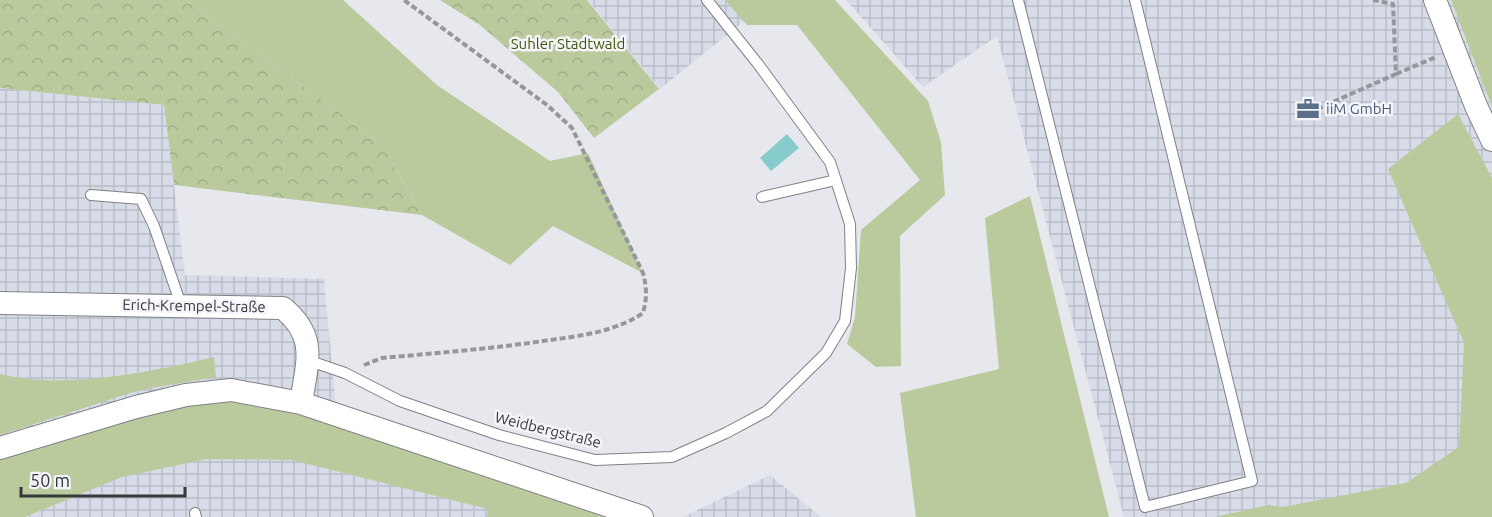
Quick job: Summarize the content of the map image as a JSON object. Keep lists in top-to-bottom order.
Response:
{
  "streets": {
    "street": ["Erich-Krempel-Straße"],
    "lane": ["Weidbergstraße"]
  },
  "crossings": [
    ["Erich-Krempel-Straße", "Weidbergstraße"]
  ],
  "parks": ["Suhler Stadtwald"],
  "places": {
    "office": ["iiM GmbH"]
  },
  "scale_bar": "50 m"
}
